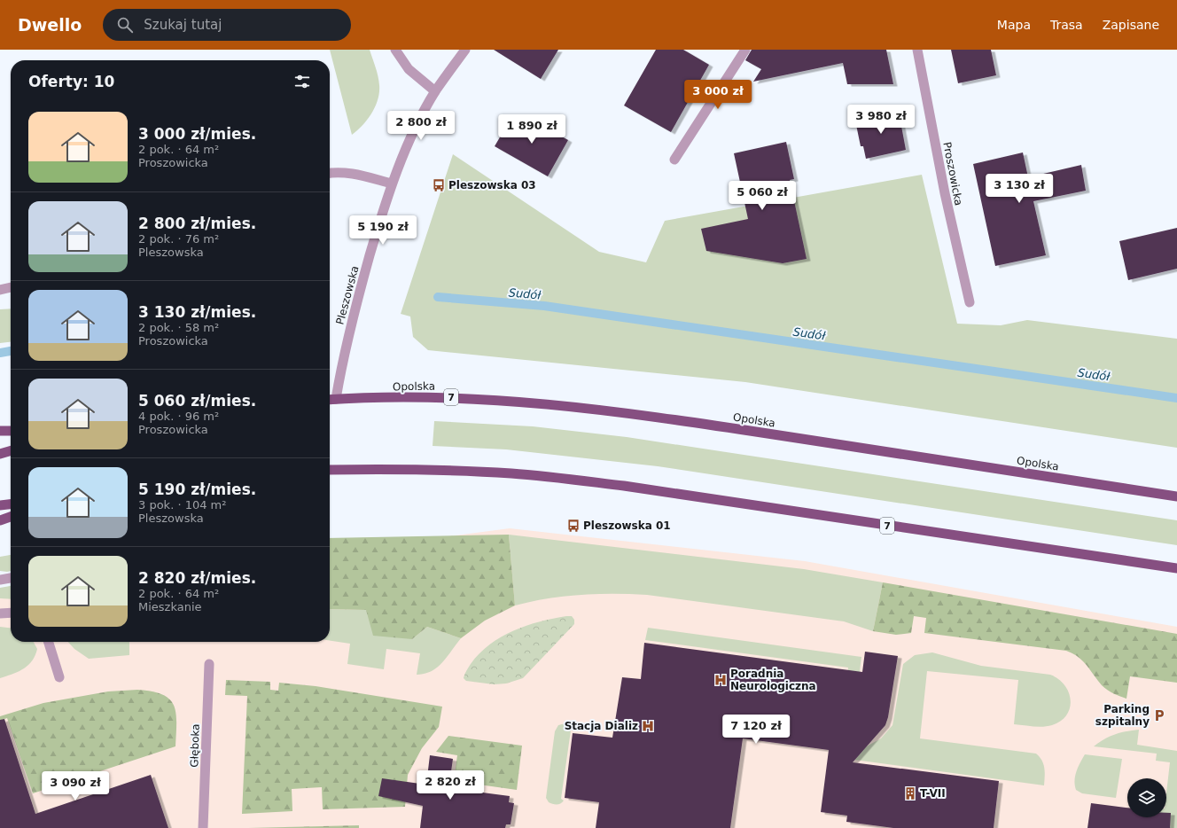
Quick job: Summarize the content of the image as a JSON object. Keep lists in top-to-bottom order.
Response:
{
  "streets": {
    "main road": ["Opolska", "7"],
    "street": ["Proszowicka", "Pleszowska", "Głęboka"]
  },
  "crossings": [
    ["Pleszowska", "Opolska"]
  ],
  "water": ["Sudół"],
  "places": {
    "bus stop": ["Pleszowska 03", "Pleszowska 01"],
    "hospital": ["Poradnia Neurologiczna", "Stacja Dializ"],
    "parking": ["Parking szpitalny"],
    "building": ["T-VII"]
  },
  "page": {
    "header": "Dwello",
    "search": "Szukaj tutaj",
    "nav": ["Mapa", "Trasa", "Zapisane"],
    "heading": "Oferty: 10",
    "price": [
      "3 000 zł",
      "3 980 zł",
      "2 800 zł",
      "1 890 zł",
      "3 130 zł",
      "5 060 zł",
      "5 190 zł",
      "7 120 zł",
      "2 820 zł",
      "3 090 zł"
    ],
    "list": [
      {
        "name": "3 000 zł/mies.",
        "note": "2 pok. · 64 m² · Proszowicka"
      },
      {
        "name": "2 800 zł/mies.",
        "note": "2 pok. · 76 m² · Pleszowska"
      },
      {
        "name": "3 130 zł/mies.",
        "note": "2 pok. · 58 m² · Proszowicka"
      },
      {
        "name": "5 060 zł/mies.",
        "note": "4 pok. · 96 m² · Proszowicka"
      },
      {
        "name": "5 190 zł/mies.",
        "note": "3 pok. · 104 m² · Pleszowska"
      },
      {
        "name": "2 820 zł/mies.",
        "note": "2 pok. · 64 m² · Mieszkanie"
      }
    ]
  }
}
